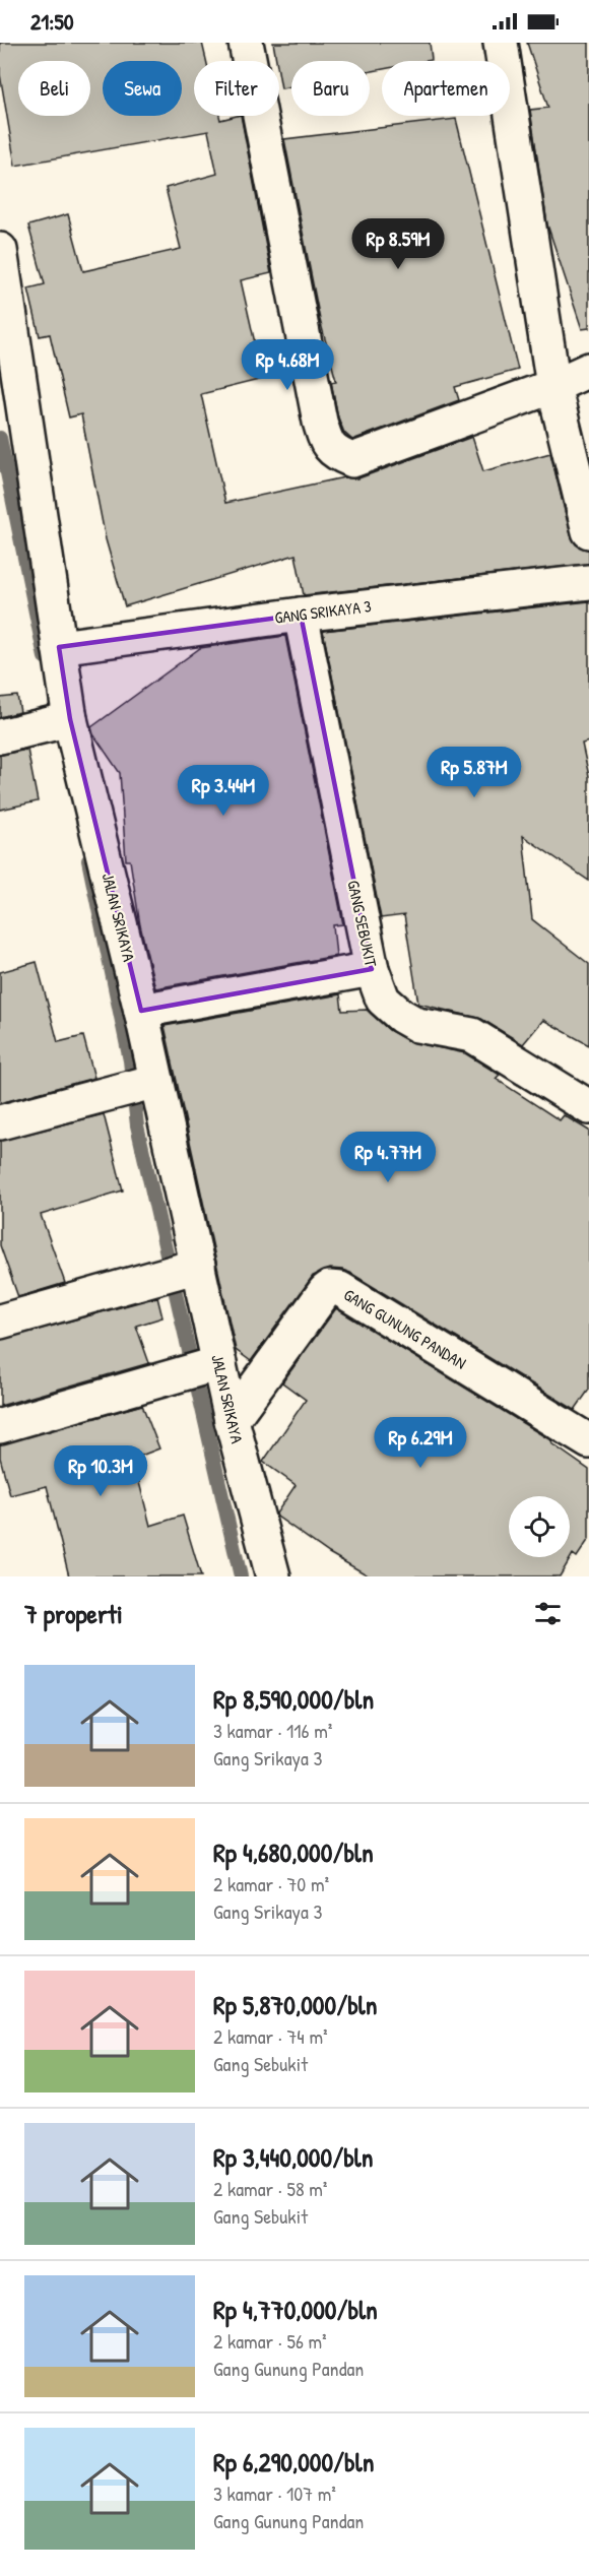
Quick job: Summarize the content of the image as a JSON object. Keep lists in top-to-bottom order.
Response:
{
  "streets": {
    "street": [
      "GANG SRIKAYA 3",
      "JALAN SRIKAYA",
      "GANG SEBUKIT",
      "GANG GUNUNG PANDAN"
    ]
  },
  "crossings": [
    ["GANG SRIKAYA 3", "JALAN SRIKAYA"],
    ["GANG SRIKAYA 3", "GANG SEBUKIT"],
    ["JALAN SRIKAYA", "GANG GUNUNG PANDAN"]
  ],
  "page": {
    "status": "21:50",
    "chip": [
      "Beli",
      "Sewa",
      "Filter",
      "Baru",
      "Apartemen"
    ],
    "price": [
      "Rp 8.59M",
      "Rp 4.68M",
      "Rp 5.87M",
      "Rp 3.44M",
      "Rp 4.77M",
      "Rp 6.29M",
      "Rp 10.3M"
    ],
    "heading": "7 properti",
    "list": [
      {
        "name": "Rp 8,590,000/bln",
        "note": "3 kamar · 116 m² · Gang Srikaya 3"
      },
      {
        "name": "Rp 4,680,000/bln",
        "note": "2 kamar · 70 m² · Gang Srikaya 3"
      },
      {
        "name": "Rp 5,870,000/bln",
        "note": "2 kamar · 74 m² · Gang Sebukit"
      },
      {
        "name": "Rp 3,440,000/bln",
        "note": "2 kamar · 58 m² · Gang Sebukit"
      },
      {
        "name": "Rp 4,770,000/bln",
        "note": "2 kamar · 56 m² · Gang Gunung Pandan"
      },
      {
        "name": "Rp 6,290,000/bln",
        "note": "3 kamar · 107 m² · Gang Gunung Pandan"
      }
    ]
  }
}
